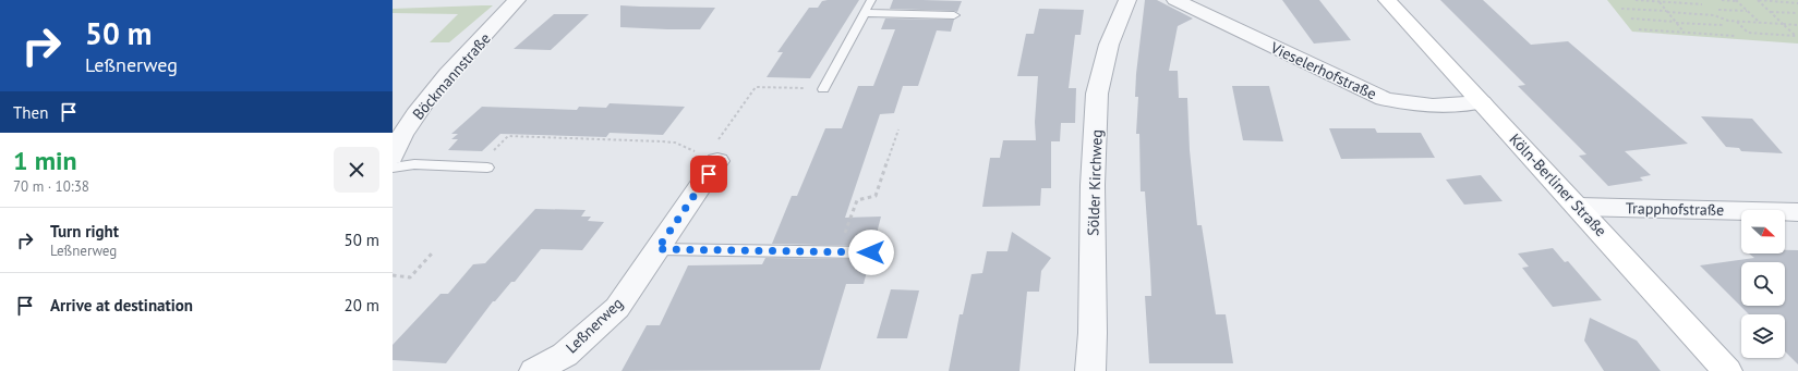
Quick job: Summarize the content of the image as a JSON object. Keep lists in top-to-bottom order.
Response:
{
  "streets": {
    "main road": ["Köln-Berliner Straße"],
    "street": [
      "Vieselerhofstraße",
      "Böckmannstraße",
      "Sölder Kirchweg",
      "Trapphofstraße",
      "Leßnerweg"
    ]
  },
  "crossings": [
    ["Vieselerhofstraße", "Köln-Berliner Straße"],
    ["Köln-Berliner Straße", "Trapphofstraße"]
  ],
  "north": "right",
  "page": {
    "turn": ["50 m", "Leßnerweg"],
    "then": "Then",
    "heading": ["1 min", "70 m · 10:38"],
    "list": [
      {
        "name": "Turn right",
        "note": "Leßnerweg",
        "value": "50 m"
      },
      {
        "name": "Arrive at destination",
        "value": "20 m"
      }
    ]
  }
}
